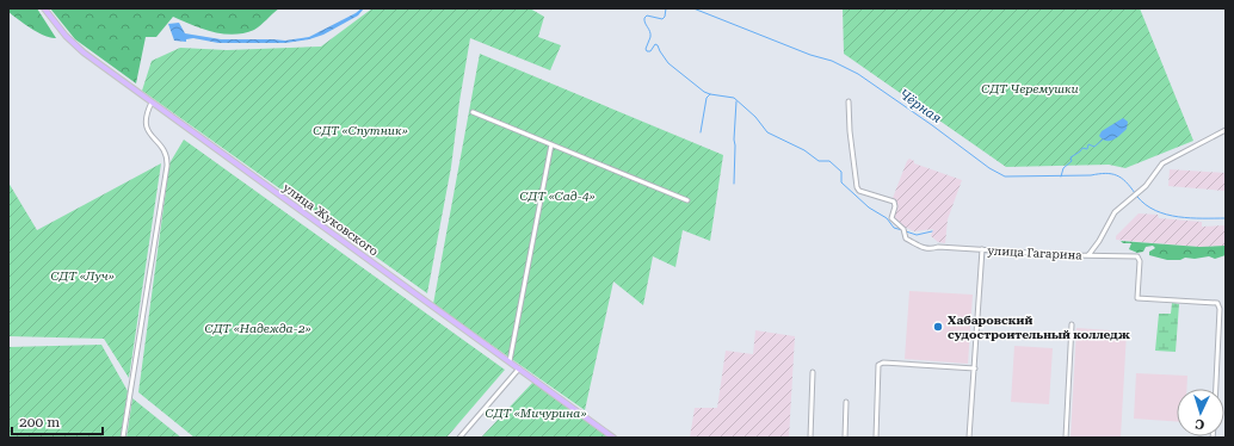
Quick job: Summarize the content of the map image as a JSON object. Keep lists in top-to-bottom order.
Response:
{
  "streets": {
    "main road": ["улица Жуковского"],
    "street": ["улица Гагарина"]
  },
  "water": ["Чёрная"],
  "parks": [
    "СДТ Черемушки",
    "СДТ «Спутник»",
    "СДТ «Сад-4»",
    "СДТ «Луч»",
    "СДТ «Надежда-2»",
    "СДТ «Мичурина»"
  ],
  "places": ["Хабаровский судостроительный колледж"],
  "scale_bar": "200 m",
  "north": "bottom"
}
